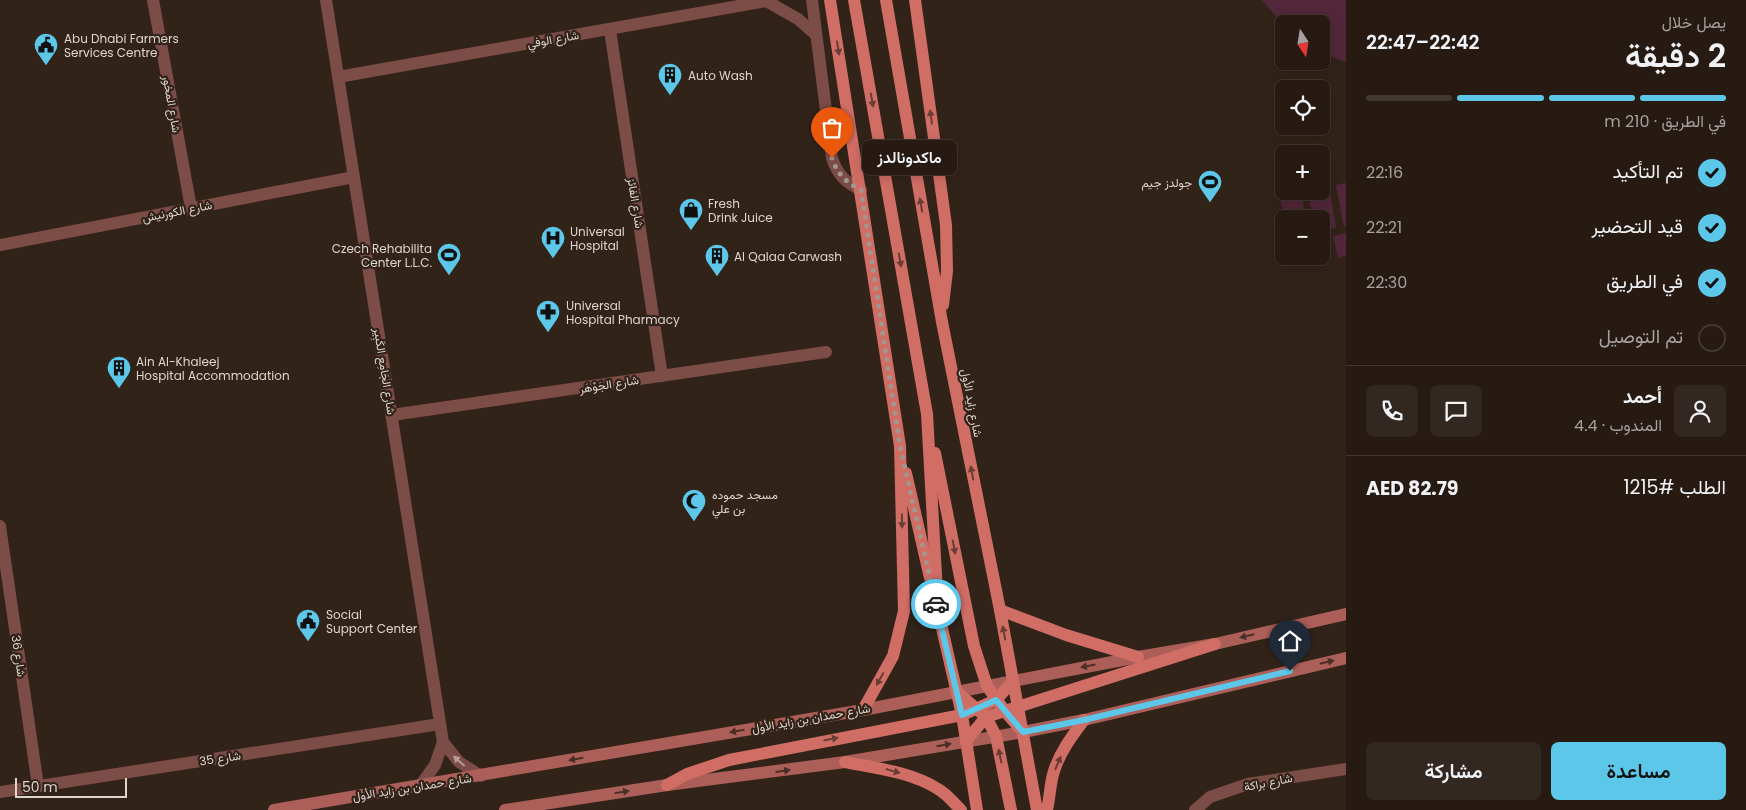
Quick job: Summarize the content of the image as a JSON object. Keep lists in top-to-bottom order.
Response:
{
  "streets": {
    "main road": ["شارع زايد الأول", "شارع حمدان بن زايد الأول"],
    "street": [
      "شارع الوفي",
      "شارع المخور",
      "شارع الفائز",
      "شارع الكورنيش",
      "شارع الجَامِع الكَبِير",
      "شارع الجَوْهَر",
      "شارع 36",
      "شارع 35",
      "شارع براكة"
    ]
  },
  "crossings": [
    ["شارع الوفي", "شارع الفائز"],
    ["شارع الوفي", "شارع الجَامِع الكَبِير"],
    ["شارع المخور", "شارع الكورنيش"],
    ["شارع الفائز", "شارع الجَوْهَر"],
    ["شارع الكورنيش", "شارع الجَامِع الكَبِير"],
    ["شارع الجَامِع الكَبِير", "شارع الجَوْهَر"],
    ["شارع الجَامِع الكَبِير", "شارع حمدان بن زايد الأول"],
    ["شارع الجَامِع الكَبِير", "شارع 35"],
    ["شارع زايد الأول", "شارع حمدان بن زايد الأول"],
    ["شارع 36", "شارع 35"]
  ],
  "places": {
    "public building": ["Abu Dhabi Farmers Services Centre", "Social Support Center"],
    "building": ["Auto Wash", "Al Qalaa Carwash", "Ain Al-Khaleej Hospital Accommodation"],
    "other": ["ماكدونالدز"],
    "sports": ["جولدز جيم", "Czech Rehabilita Center L.L.C."],
    "shop": ["Fresh Drink Juice"],
    "hospital": ["Universal Hospital"],
    "pharmacy": ["Universal Hospital Pharmacy"],
    "mosque": ["مسجد حموده بن علي"]
  },
  "scale_bar": "50 m",
  "north": "bottom",
  "page": {
    "heading": ["2 دقيقة", "يصل خلال", "22:42–22:47"],
    "panel": [
      "أحمد",
      "المندوب · 4.4",
      "الطلب #1215",
      "AED 82.79"
    ],
    "map_buttons": ["+", "−"],
    "bar": "في الطريق · 210 m",
    "bubble": "ماكدونالدز",
    "list": [
      ["تم التأكيد", "22:16"],
      ["قيد التحضير", "22:21"],
      ["في الطريق", "22:30"],
      "تم التوصيل"
    ],
    "buttons": ["مساعدة", "مشاركة"],
    "scale": "50 m"
  }
}
